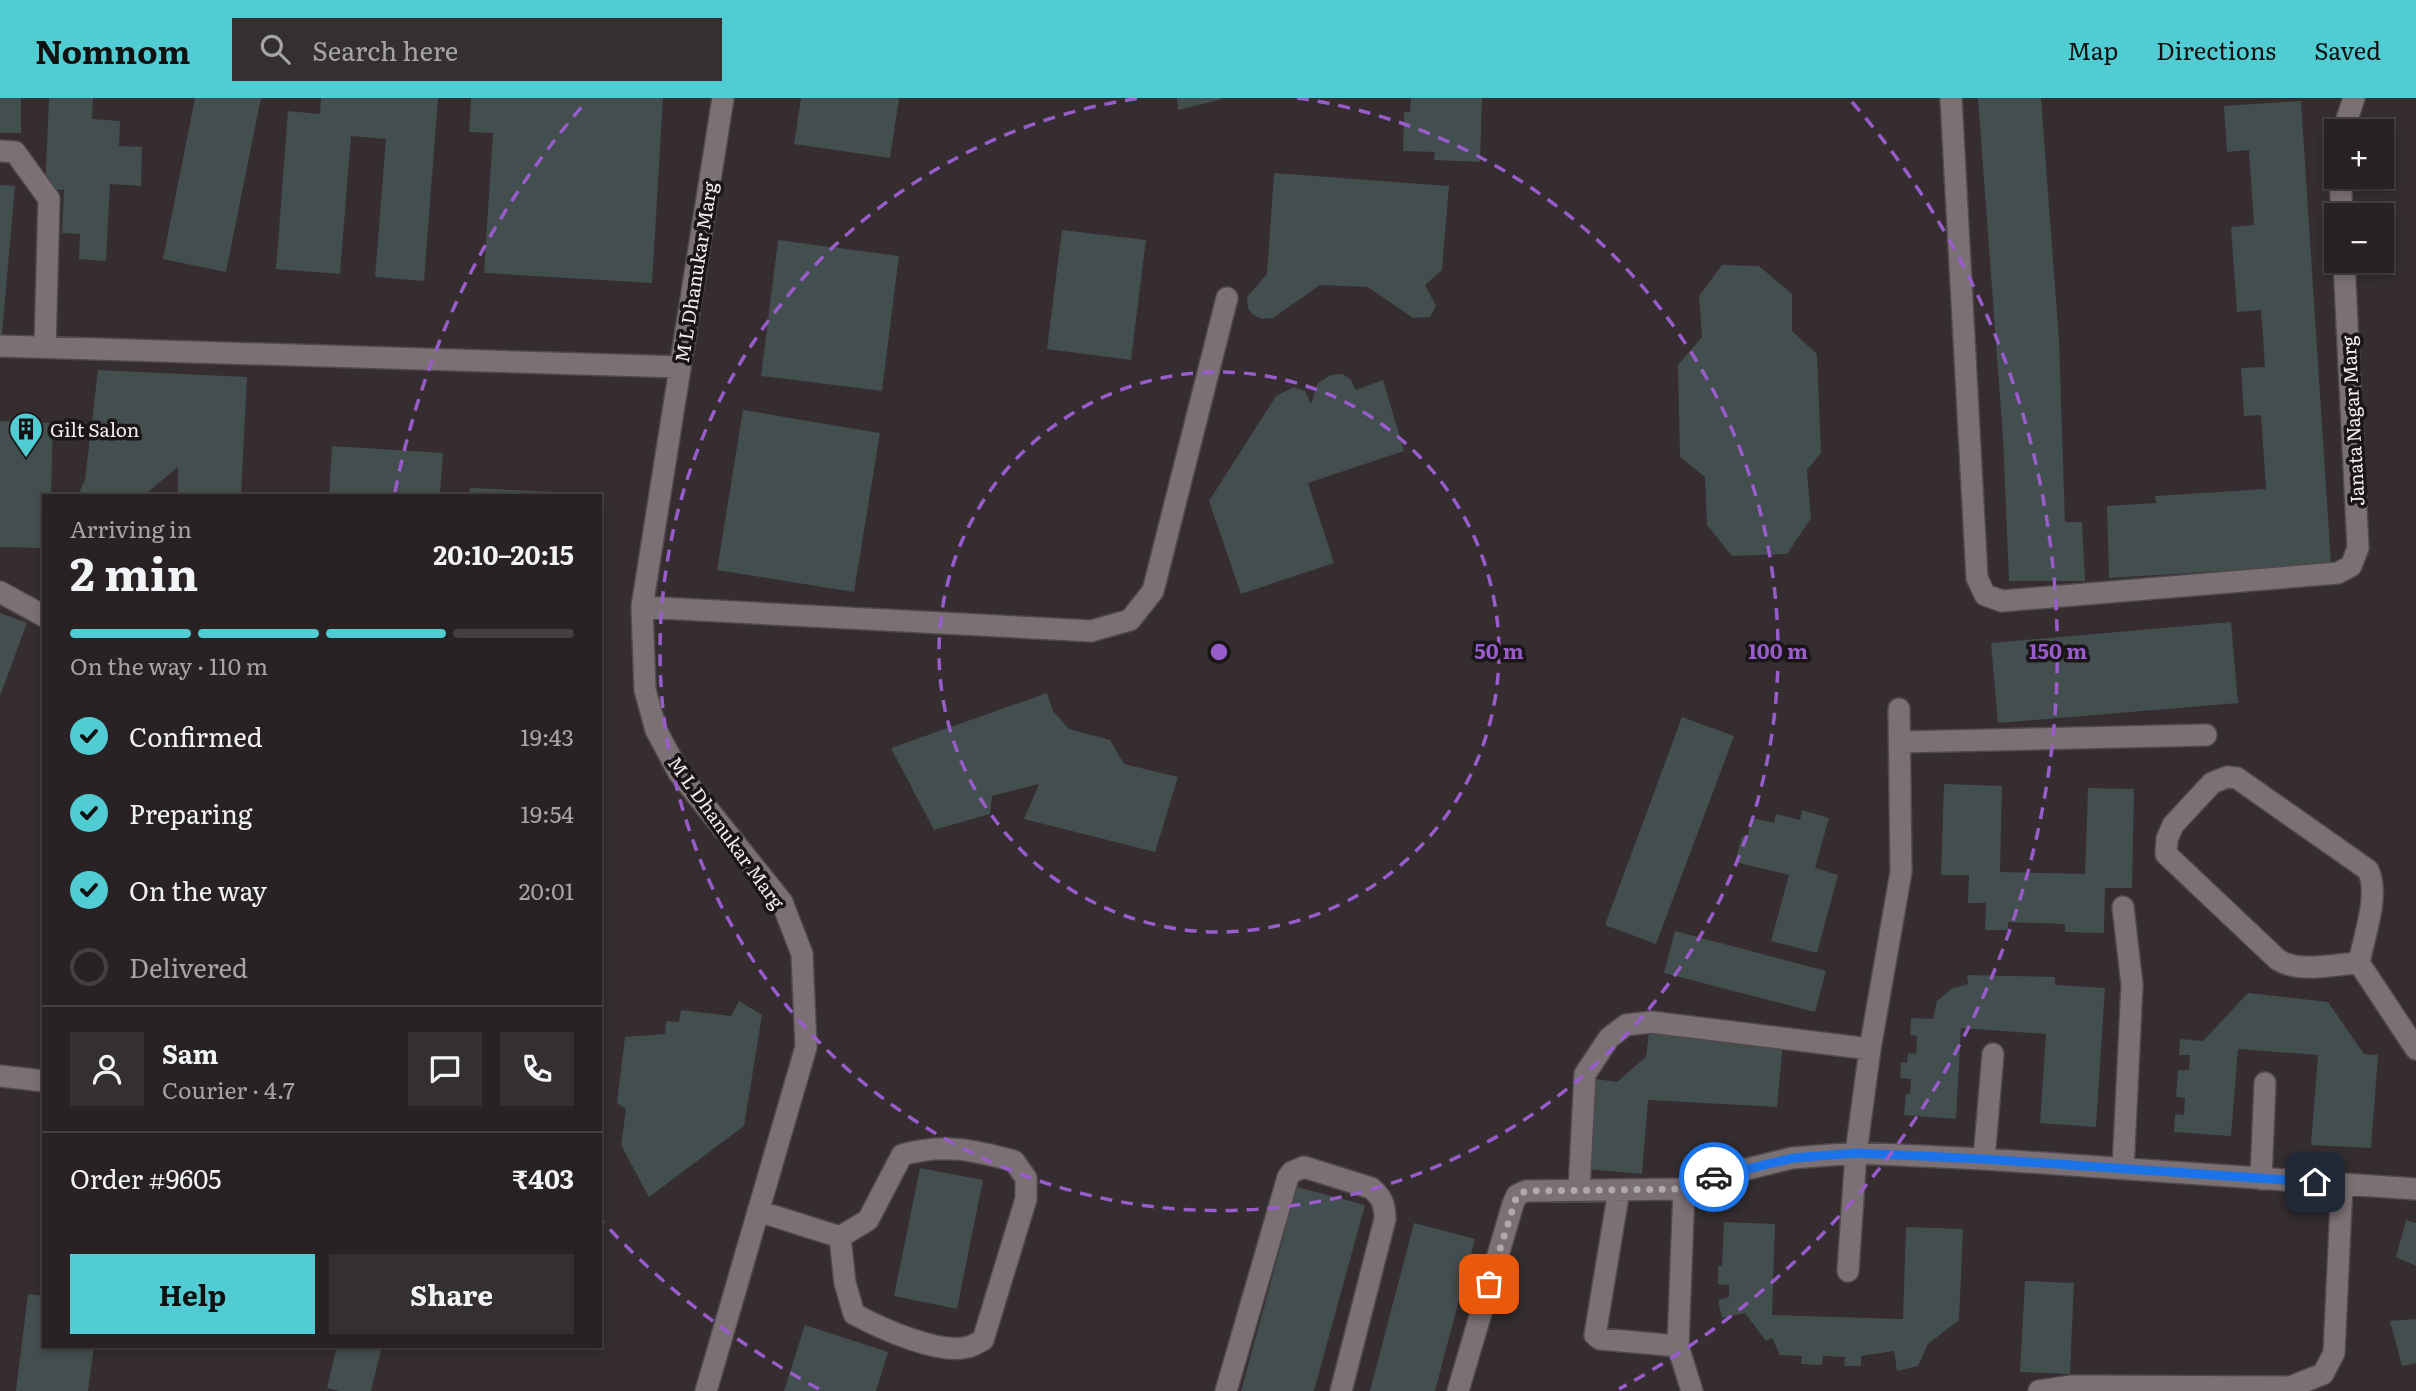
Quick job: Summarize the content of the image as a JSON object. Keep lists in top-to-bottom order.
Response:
{
  "streets": {
    "street": ["M L Dhanukar Marg", "Janata Nagar Marg"]
  },
  "places": {
    "building": ["Gilt Salon"]
  },
  "page": {
    "header": "Nomnom",
    "search": "Search here",
    "nav": ["Map", "Directions", "Saved"],
    "map_buttons": ["+", "−"],
    "heading": ["2 min", "Arriving in", "20:10–20:15"],
    "panel": [
      "Sam",
      "Courier · 4.7",
      "Order #9605",
      "₹403"
    ],
    "bar": "On the way · 110 m",
    "list": [
      ["Confirmed", "19:43"],
      ["Preparing", "19:54"],
      ["On the way", "20:01"],
      "Delivered"
    ],
    "buttons": ["Help", "Share"]
  },
  "rings": ["50 m", "100 m", "150 m"]
}
